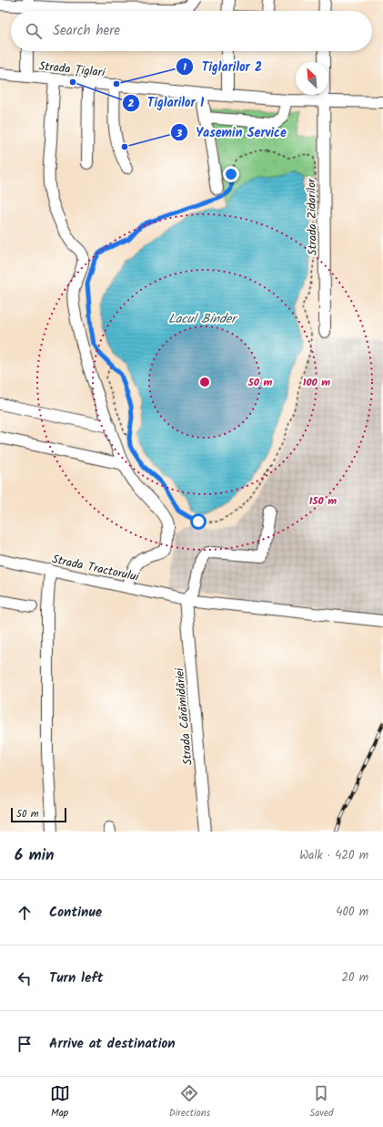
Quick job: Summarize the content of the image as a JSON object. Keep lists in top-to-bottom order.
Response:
{
  "streets": {
    "street": [
      "Strada Țiglari",
      "Strada Zidarilor",
      "Strada Tractorului",
      "Strada Cărămidăriei"
    ]
  },
  "crossings": [
    ["Strada Țiglari", "Strada Zidarilor"],
    ["Strada Tractorului", "Strada Cărămidăriei"]
  ],
  "water": ["Lacul Binder"],
  "places": ["Tiglarilor 1", "Tiglarilor 2", "Yasemin Service"],
  "scale_bar": "50 m",
  "north": "top left",
  "page": {
    "search": "Search here",
    "scale": "50 m",
    "heading": ["6 min", "Walk · 420 m"],
    "list": [
      ["Continue", "400 m"],
      ["Turn left", "20 m"],
      "Arrive at destination"
    ],
    "nav": ["Map", "Directions", "Saved"]
  },
  "rings": ["50 m", "100 m", "150 m"]
}
